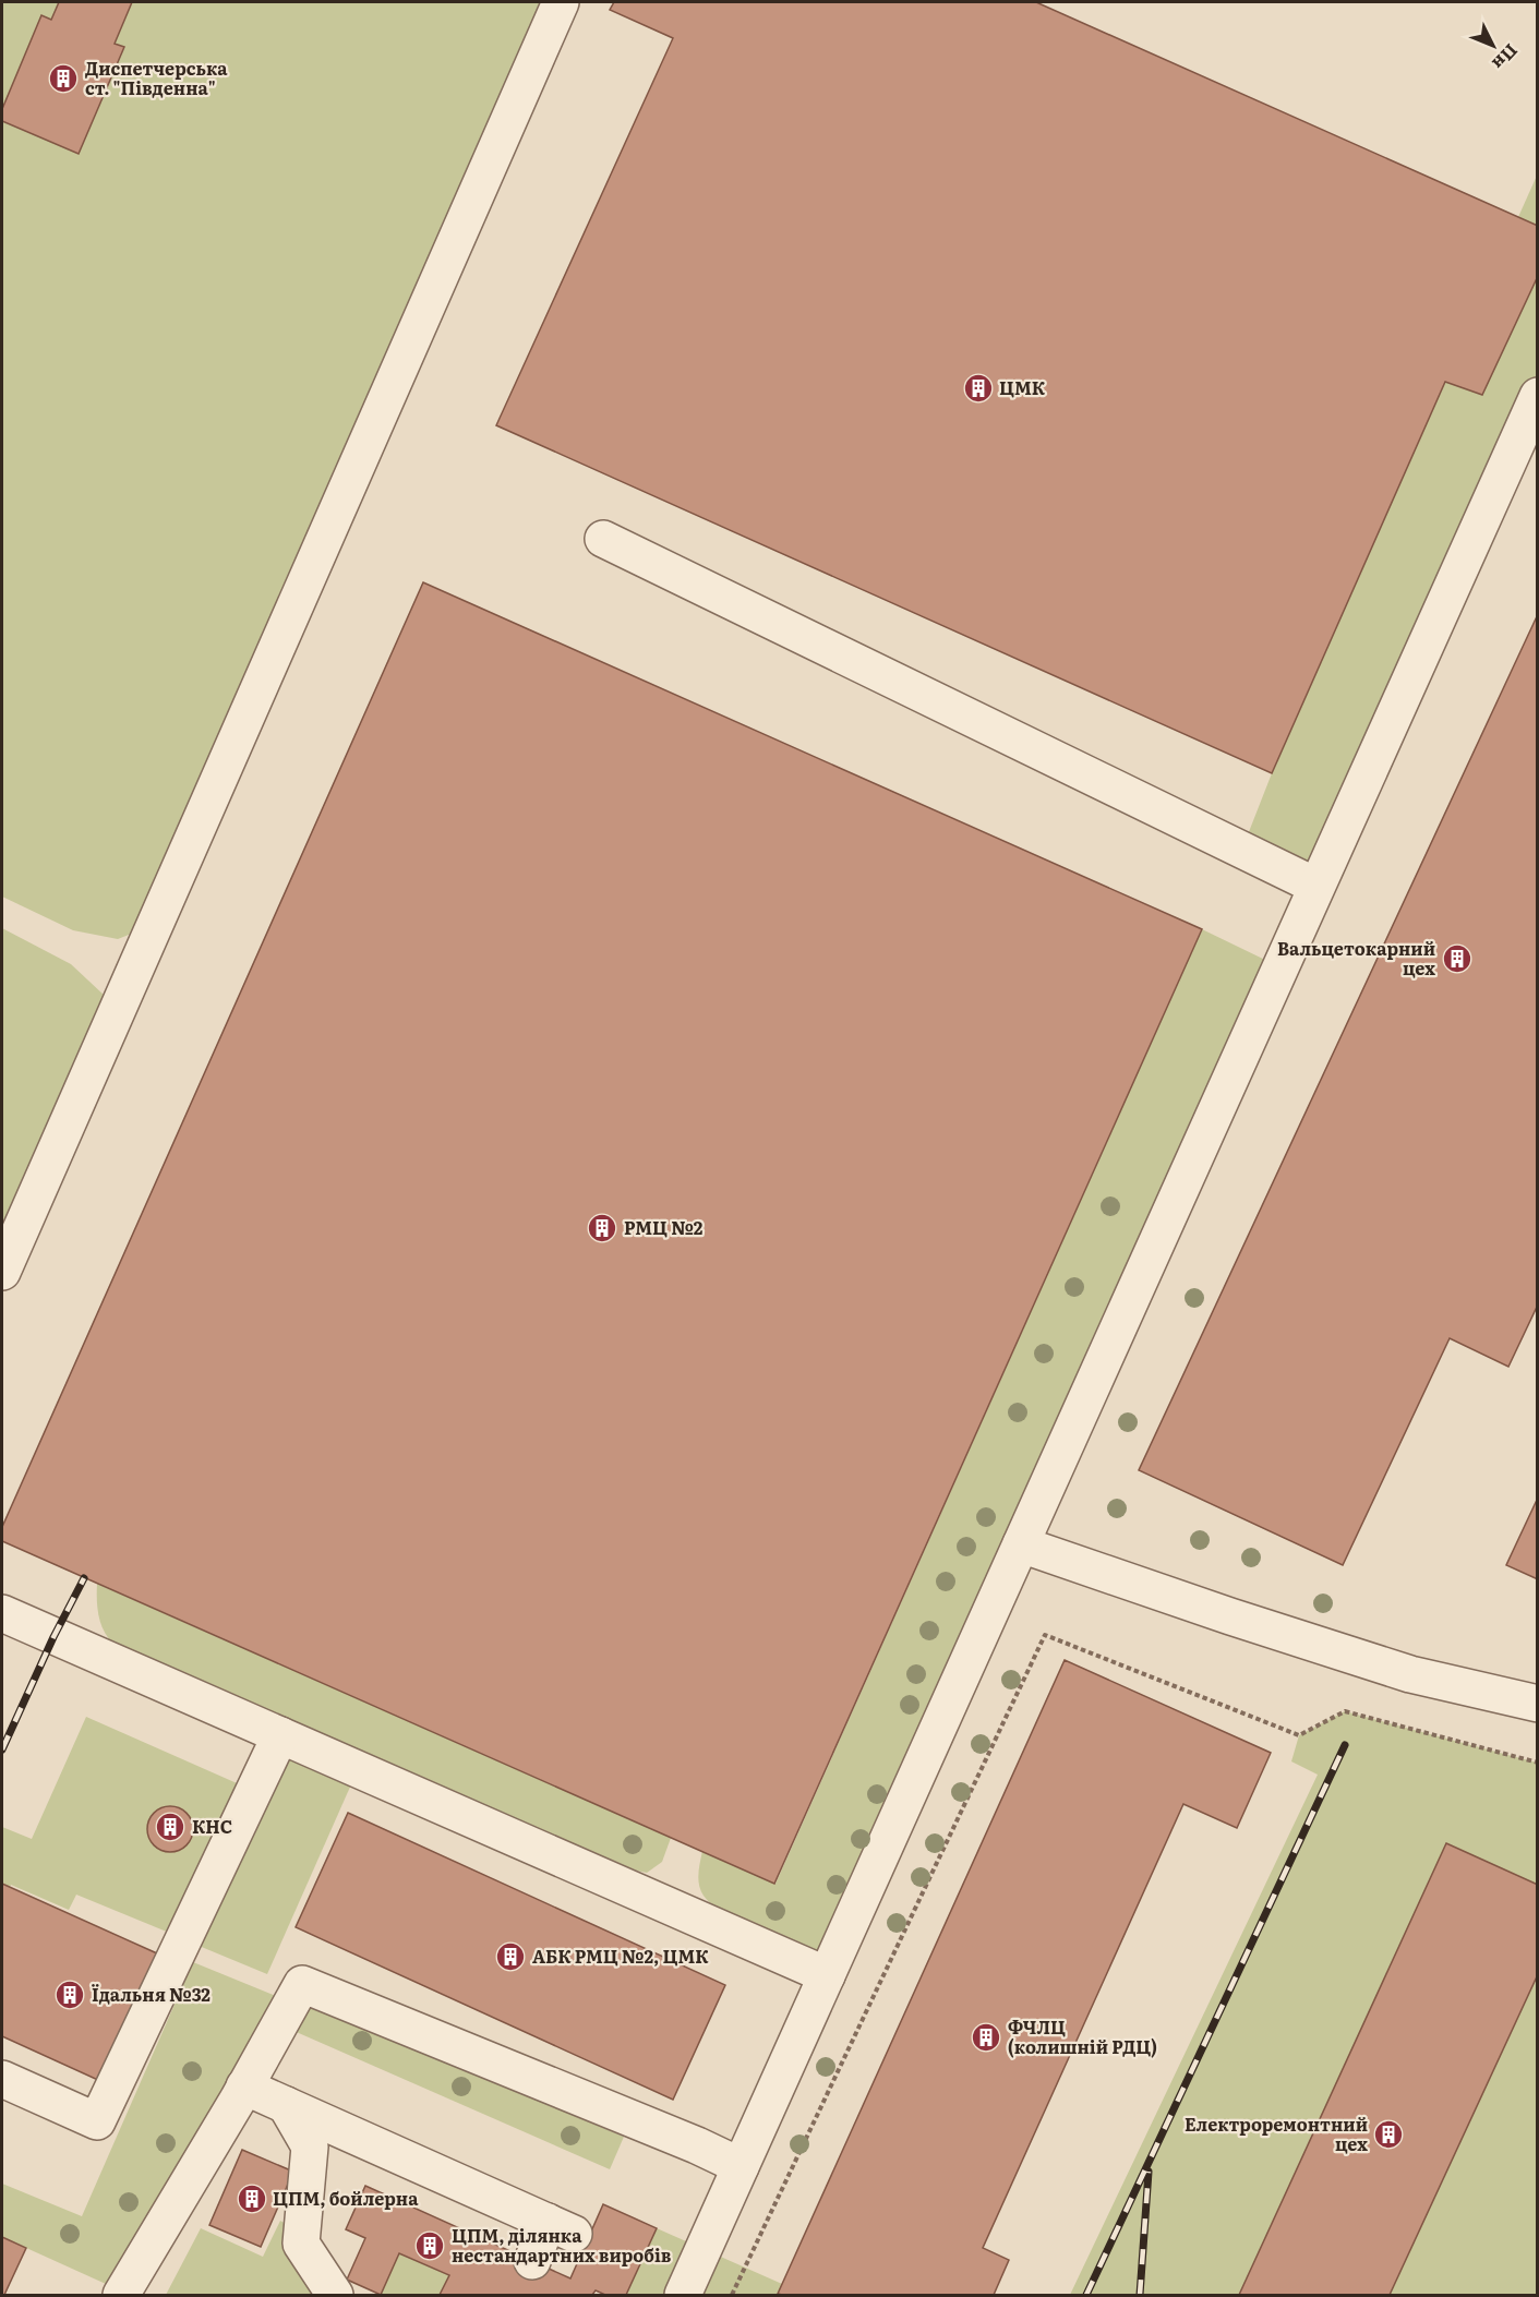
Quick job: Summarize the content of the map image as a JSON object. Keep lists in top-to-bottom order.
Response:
{
  "places": {
    "building": [
      "Диспетчерська ст. \"Південна\"",
      "ЦМК",
      "Вальцетокарний цех",
      "РМЦ №2",
      "КНС",
      "АБК РМЦ №2, ЦМК",
      "Їдальня №32",
      "ФЧЛЦ (колишній РДЦ)",
      "Електроремонтний цех",
      "ЦПМ, бойлерна",
      "ЦПМ, ділянка нестандартних виробів"
    ]
  },
  "north": "bottom right"
}
